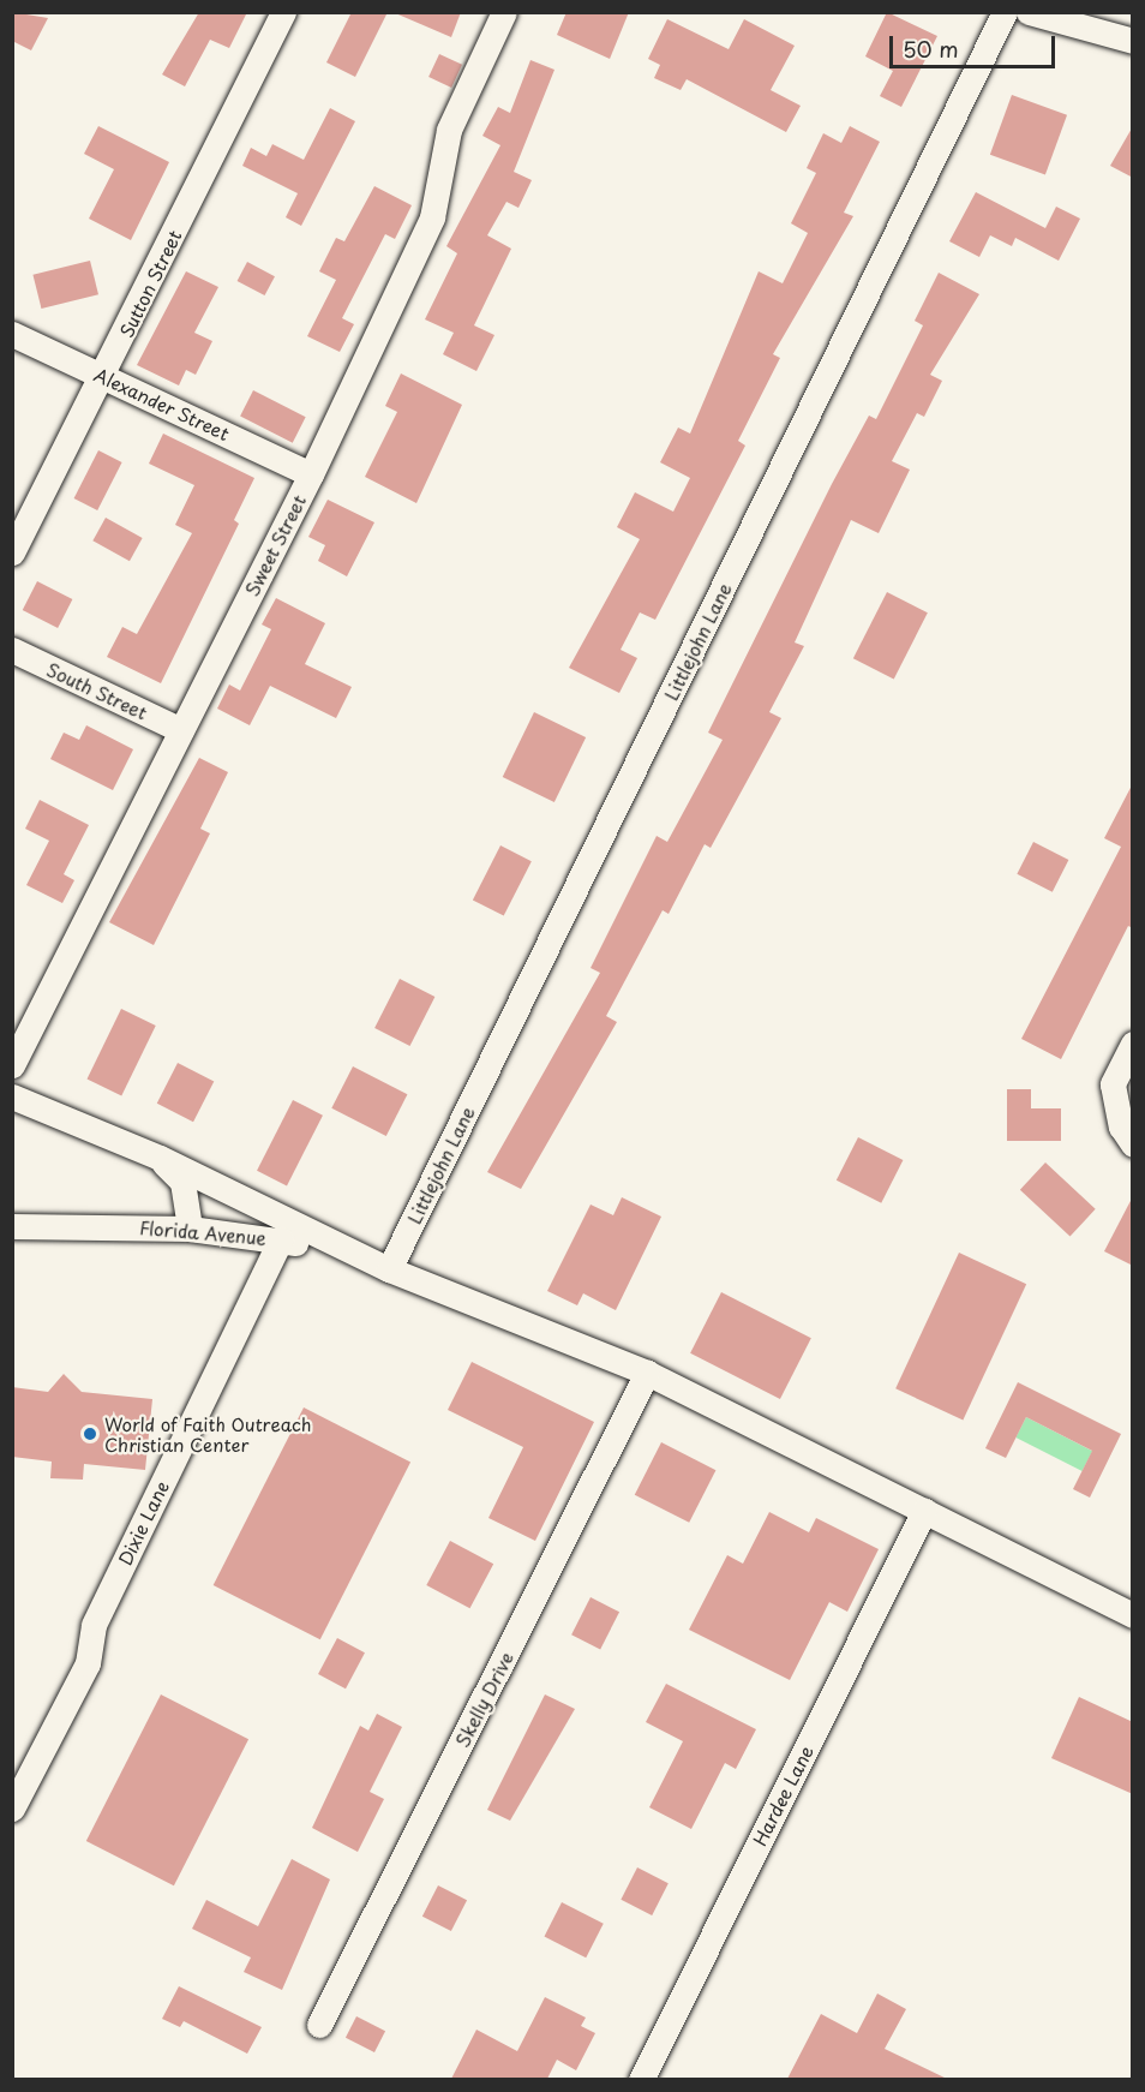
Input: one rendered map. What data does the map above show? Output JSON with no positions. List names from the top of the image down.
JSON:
{
  "streets": {
    "street": [
      "Sutton Street",
      "Alexander Street",
      "Sweet Street",
      "Littlejohn Lane",
      "South Street",
      "Florida Avenue",
      "Dixie Lane",
      "Skelly Drive",
      "Hardee Lane"
    ]
  },
  "crossings": [
    ["Sutton Street", "Alexander Street"],
    ["Alexander Street", "Sweet Street"],
    ["Sweet Street", "South Street"],
    ["Littlejohn Lane", "Florida Avenue"],
    ["Florida Avenue", "Dixie Lane"]
  ],
  "places": ["World of Faith Outreach Christian Center"],
  "scale_bar": "50 m"
}
